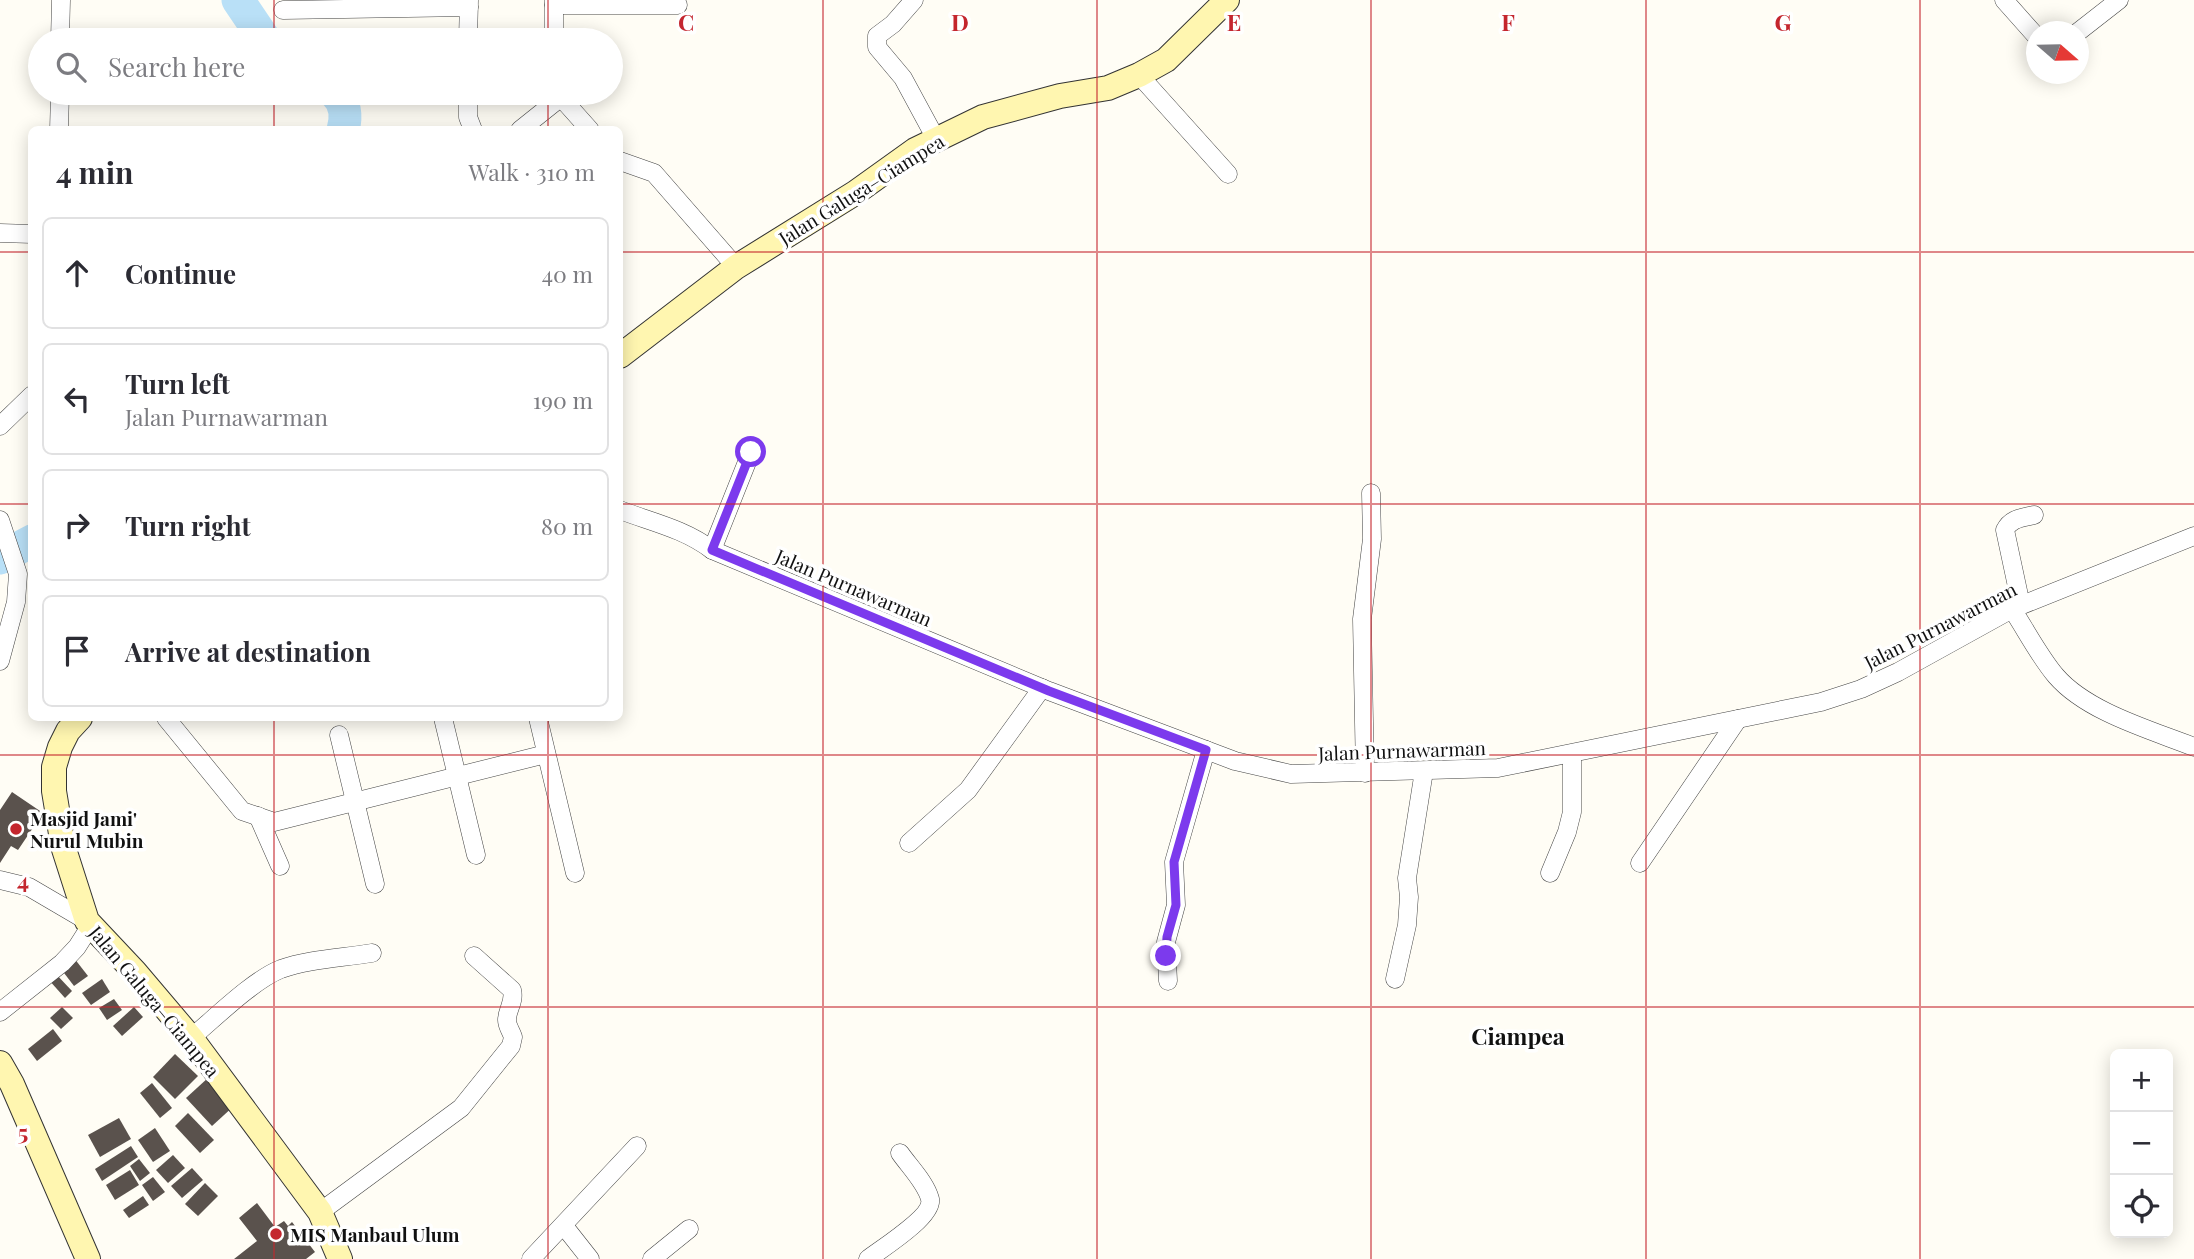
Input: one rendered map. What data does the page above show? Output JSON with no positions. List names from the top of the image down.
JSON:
{
  "streets": {
    "street": ["Jalan Galuga–Ciampea", "Jalan Purnawarman"]
  },
  "districts": ["Ciampea"],
  "places": ["Masjid Jami' Nurul Mubin", "MIS Manbaul Ulum"],
  "north": "right",
  "page": {
    "search": "Search here",
    "heading": ["4 min", "Walk · 310 m"],
    "list": [
      ["Continue", "40 m"],
      ["Turn left", "Jalan Purnawarman", "190 m"],
      ["Turn right", "80 m"],
      "Arrive at destination"
    ],
    "map_buttons": ["+", "−"]
  },
  "grid": {
    "columns": [
      "C",
      "D",
      "E",
      "F",
      "G"
    ],
    "rows": ["4", "5"]
  }
}
